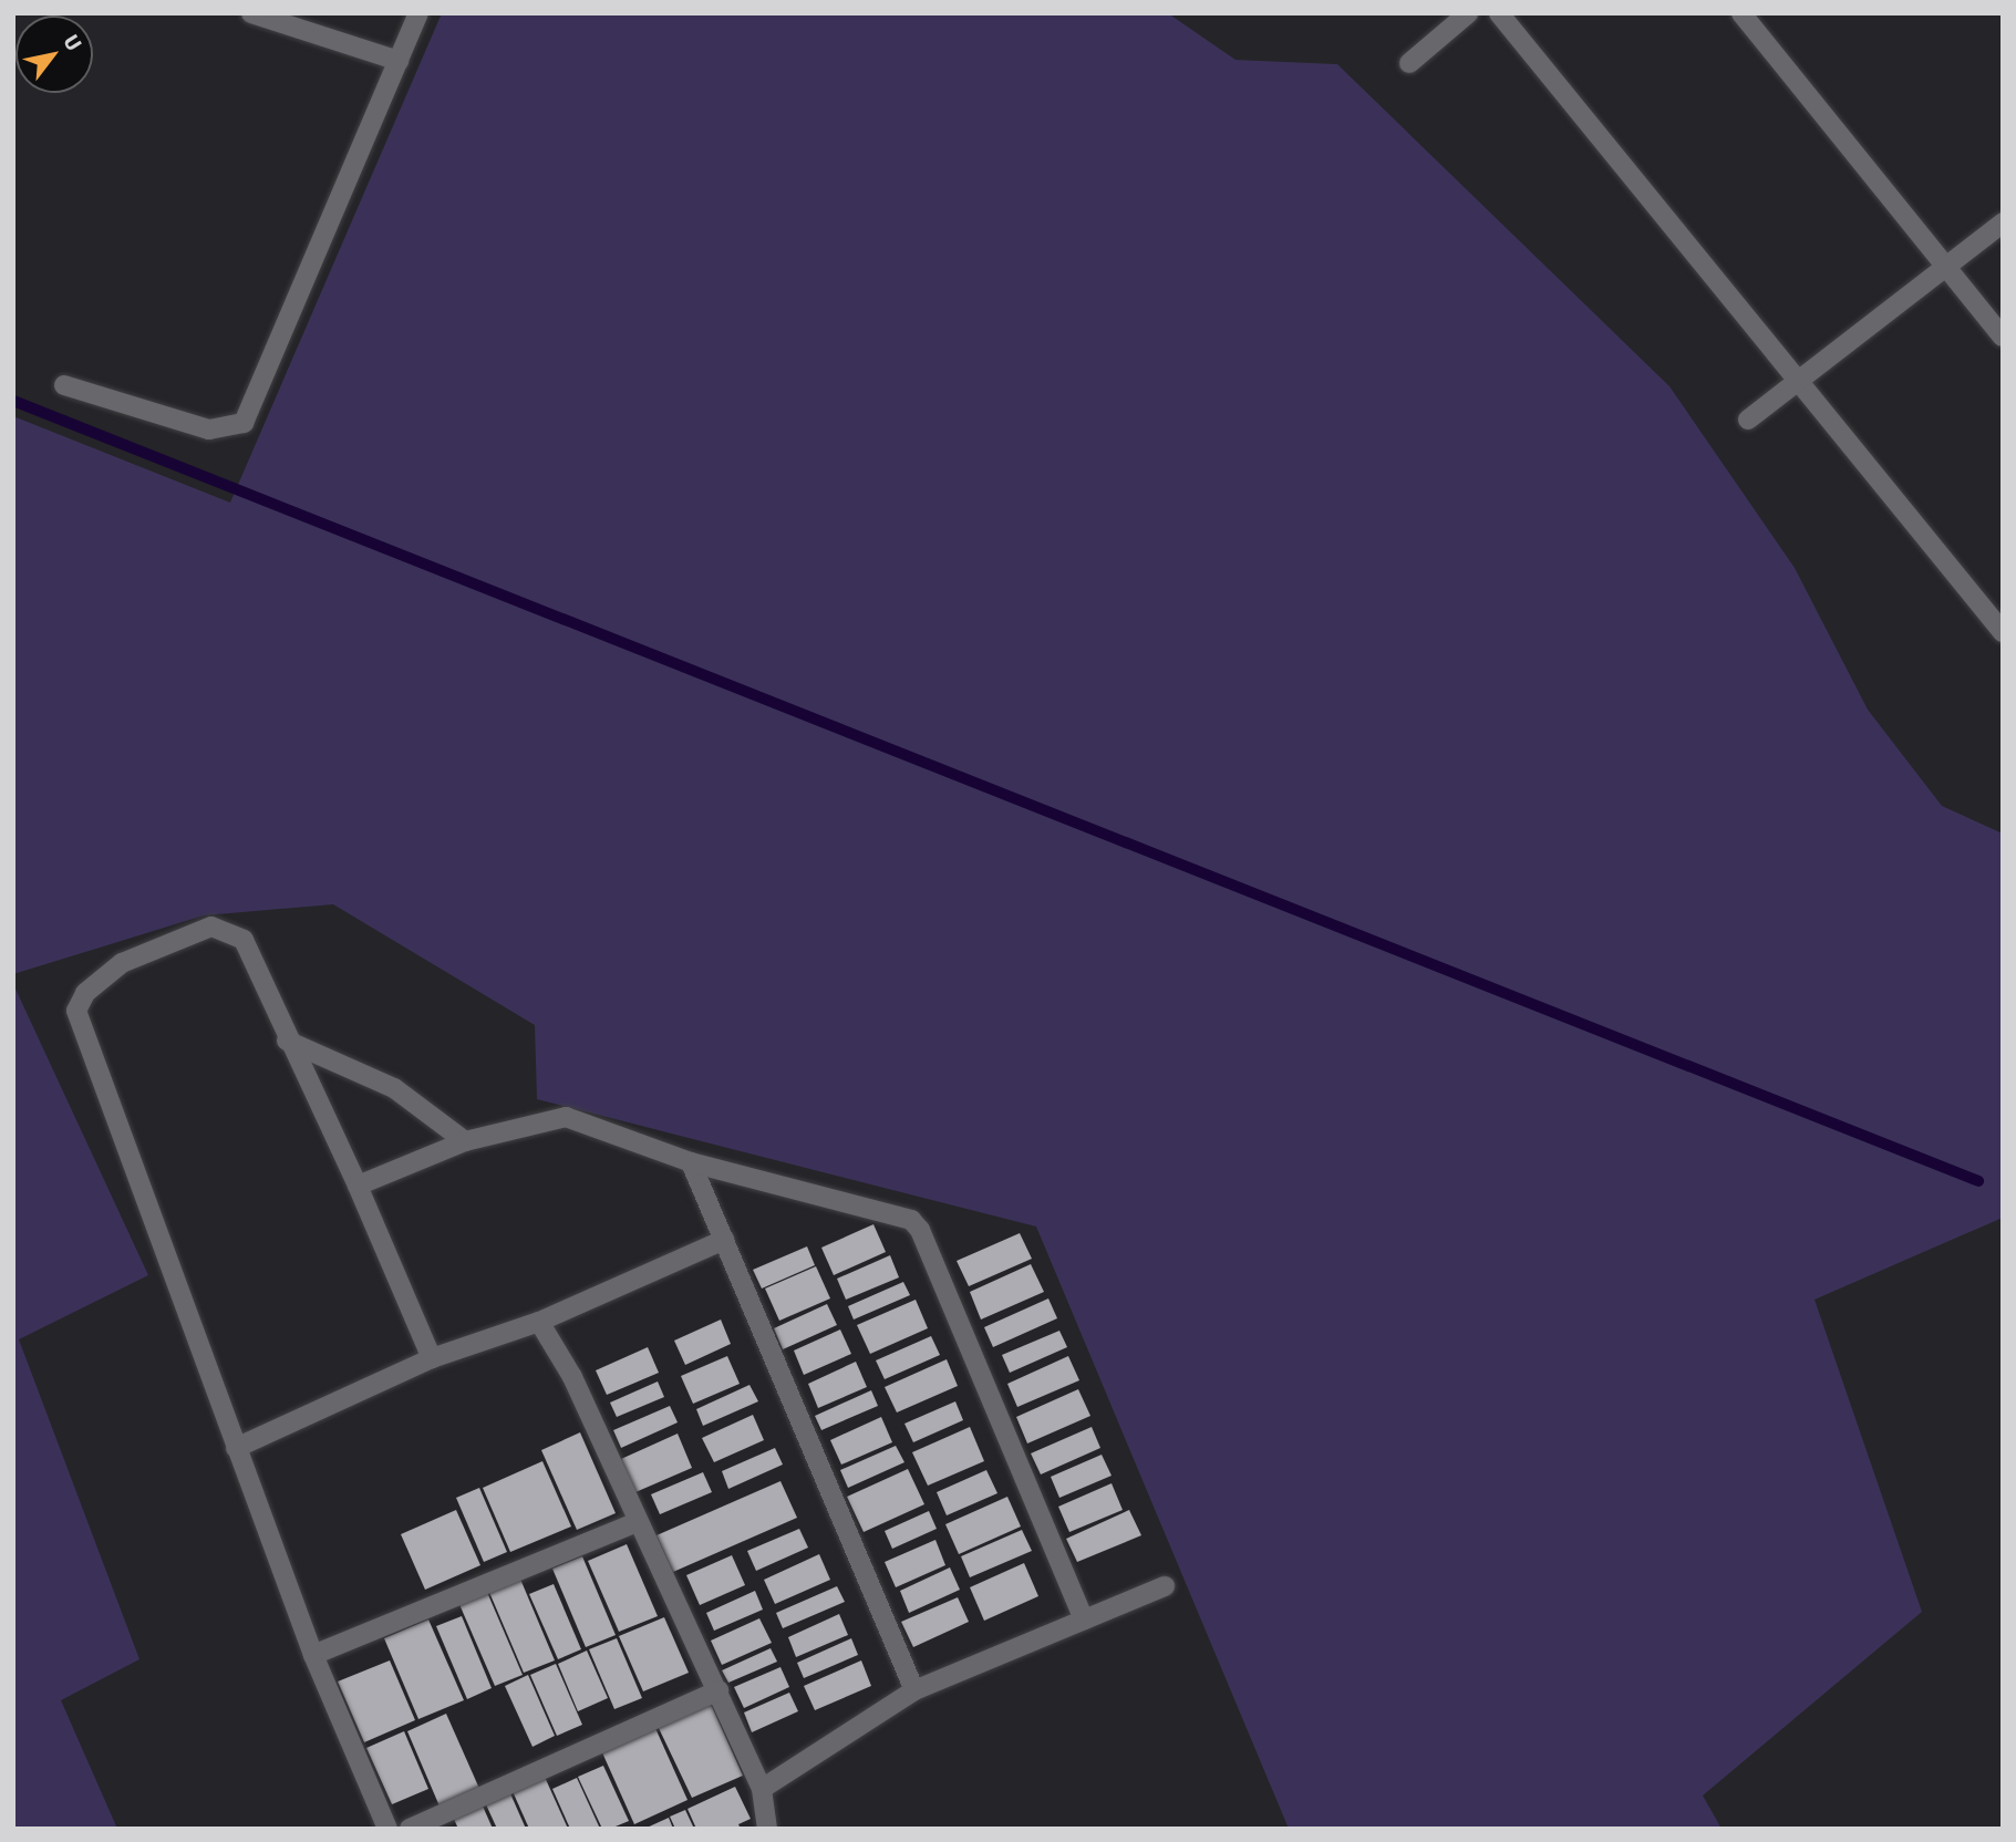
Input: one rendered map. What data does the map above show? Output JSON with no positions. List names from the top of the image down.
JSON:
{
  "north": "top right"
}
